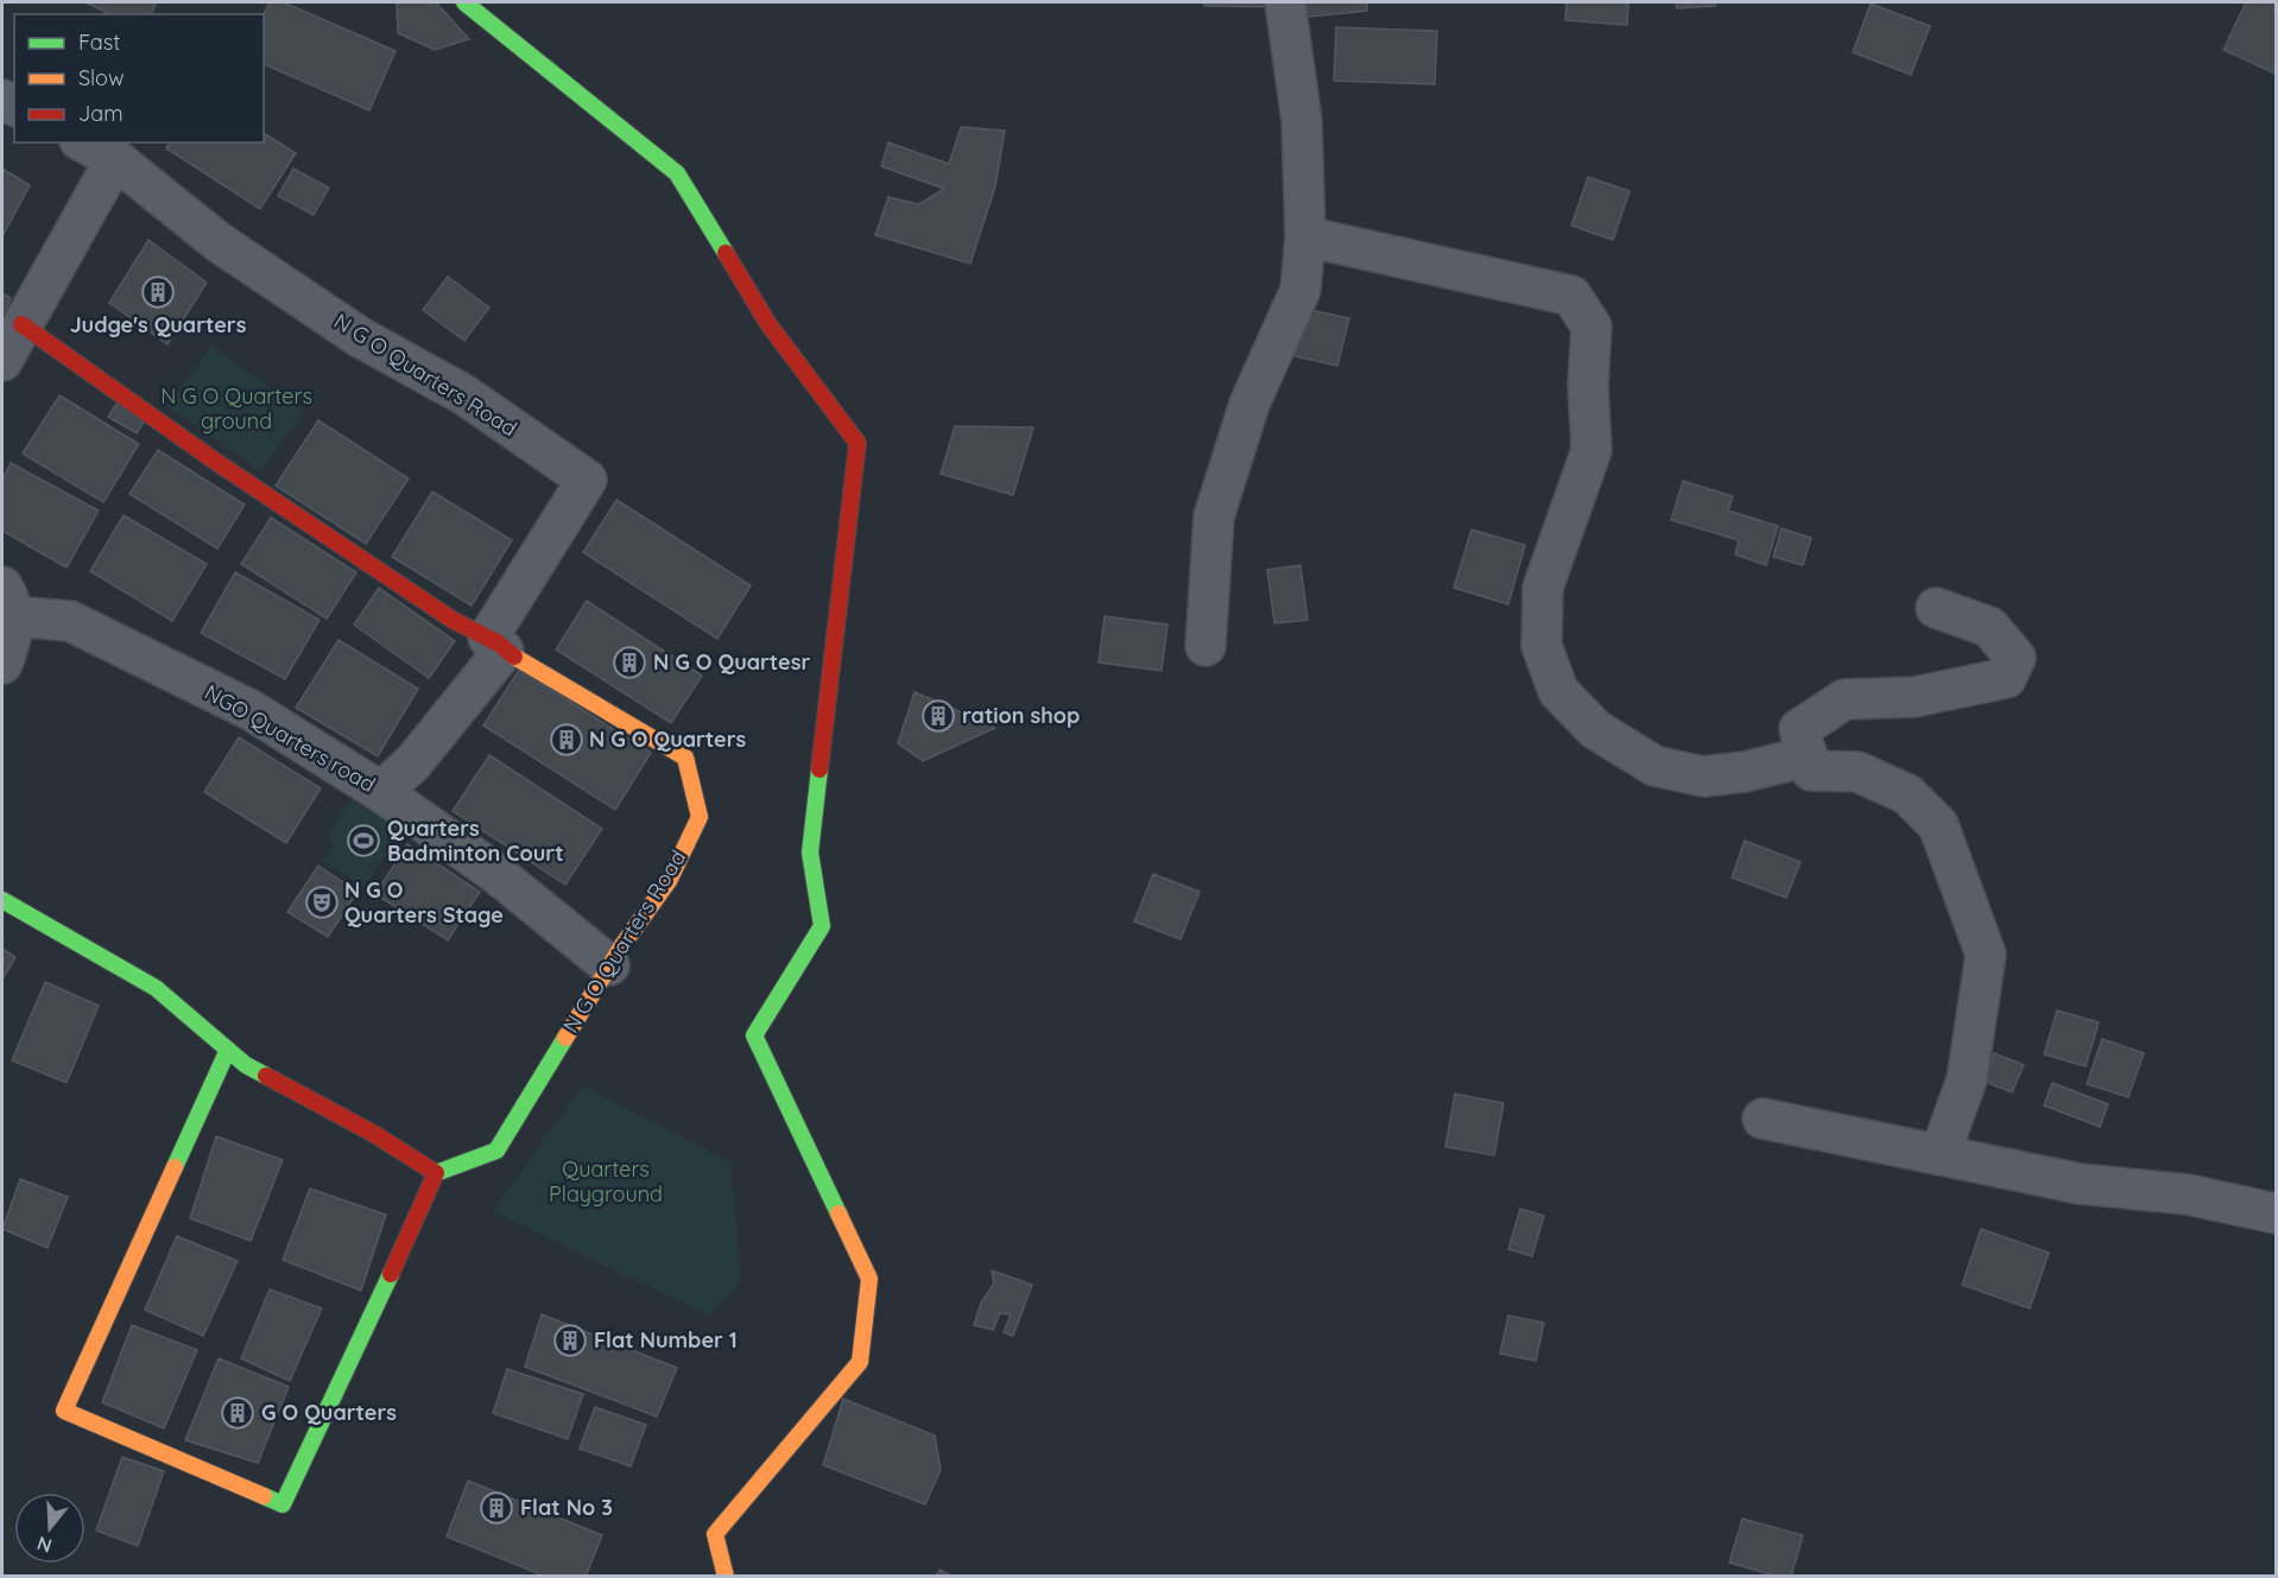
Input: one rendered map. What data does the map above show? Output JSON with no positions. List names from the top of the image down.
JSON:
{
  "streets": {
    "street": ["N G O Quarters Road", "NGO Quarters road"]
  },
  "crossings": [
    ["N G O Quarters Road", "NGO Quarters road"]
  ],
  "parks": ["N G O Quarters ground", "Quarters Playground"],
  "places": {
    "building": [
      "Judge's Quarters",
      "N G O Quartesr",
      "ration shop",
      "N G O Quarters",
      "Flat Number 1",
      "G O Quarters",
      "Flat No 3"
    ],
    "sports": ["Quarters Badminton Court"],
    "theatre": ["N G O Quarters Stage"]
  },
  "legend": ["Fast", "Slow", "Jam"],
  "north": "bottom"
}
